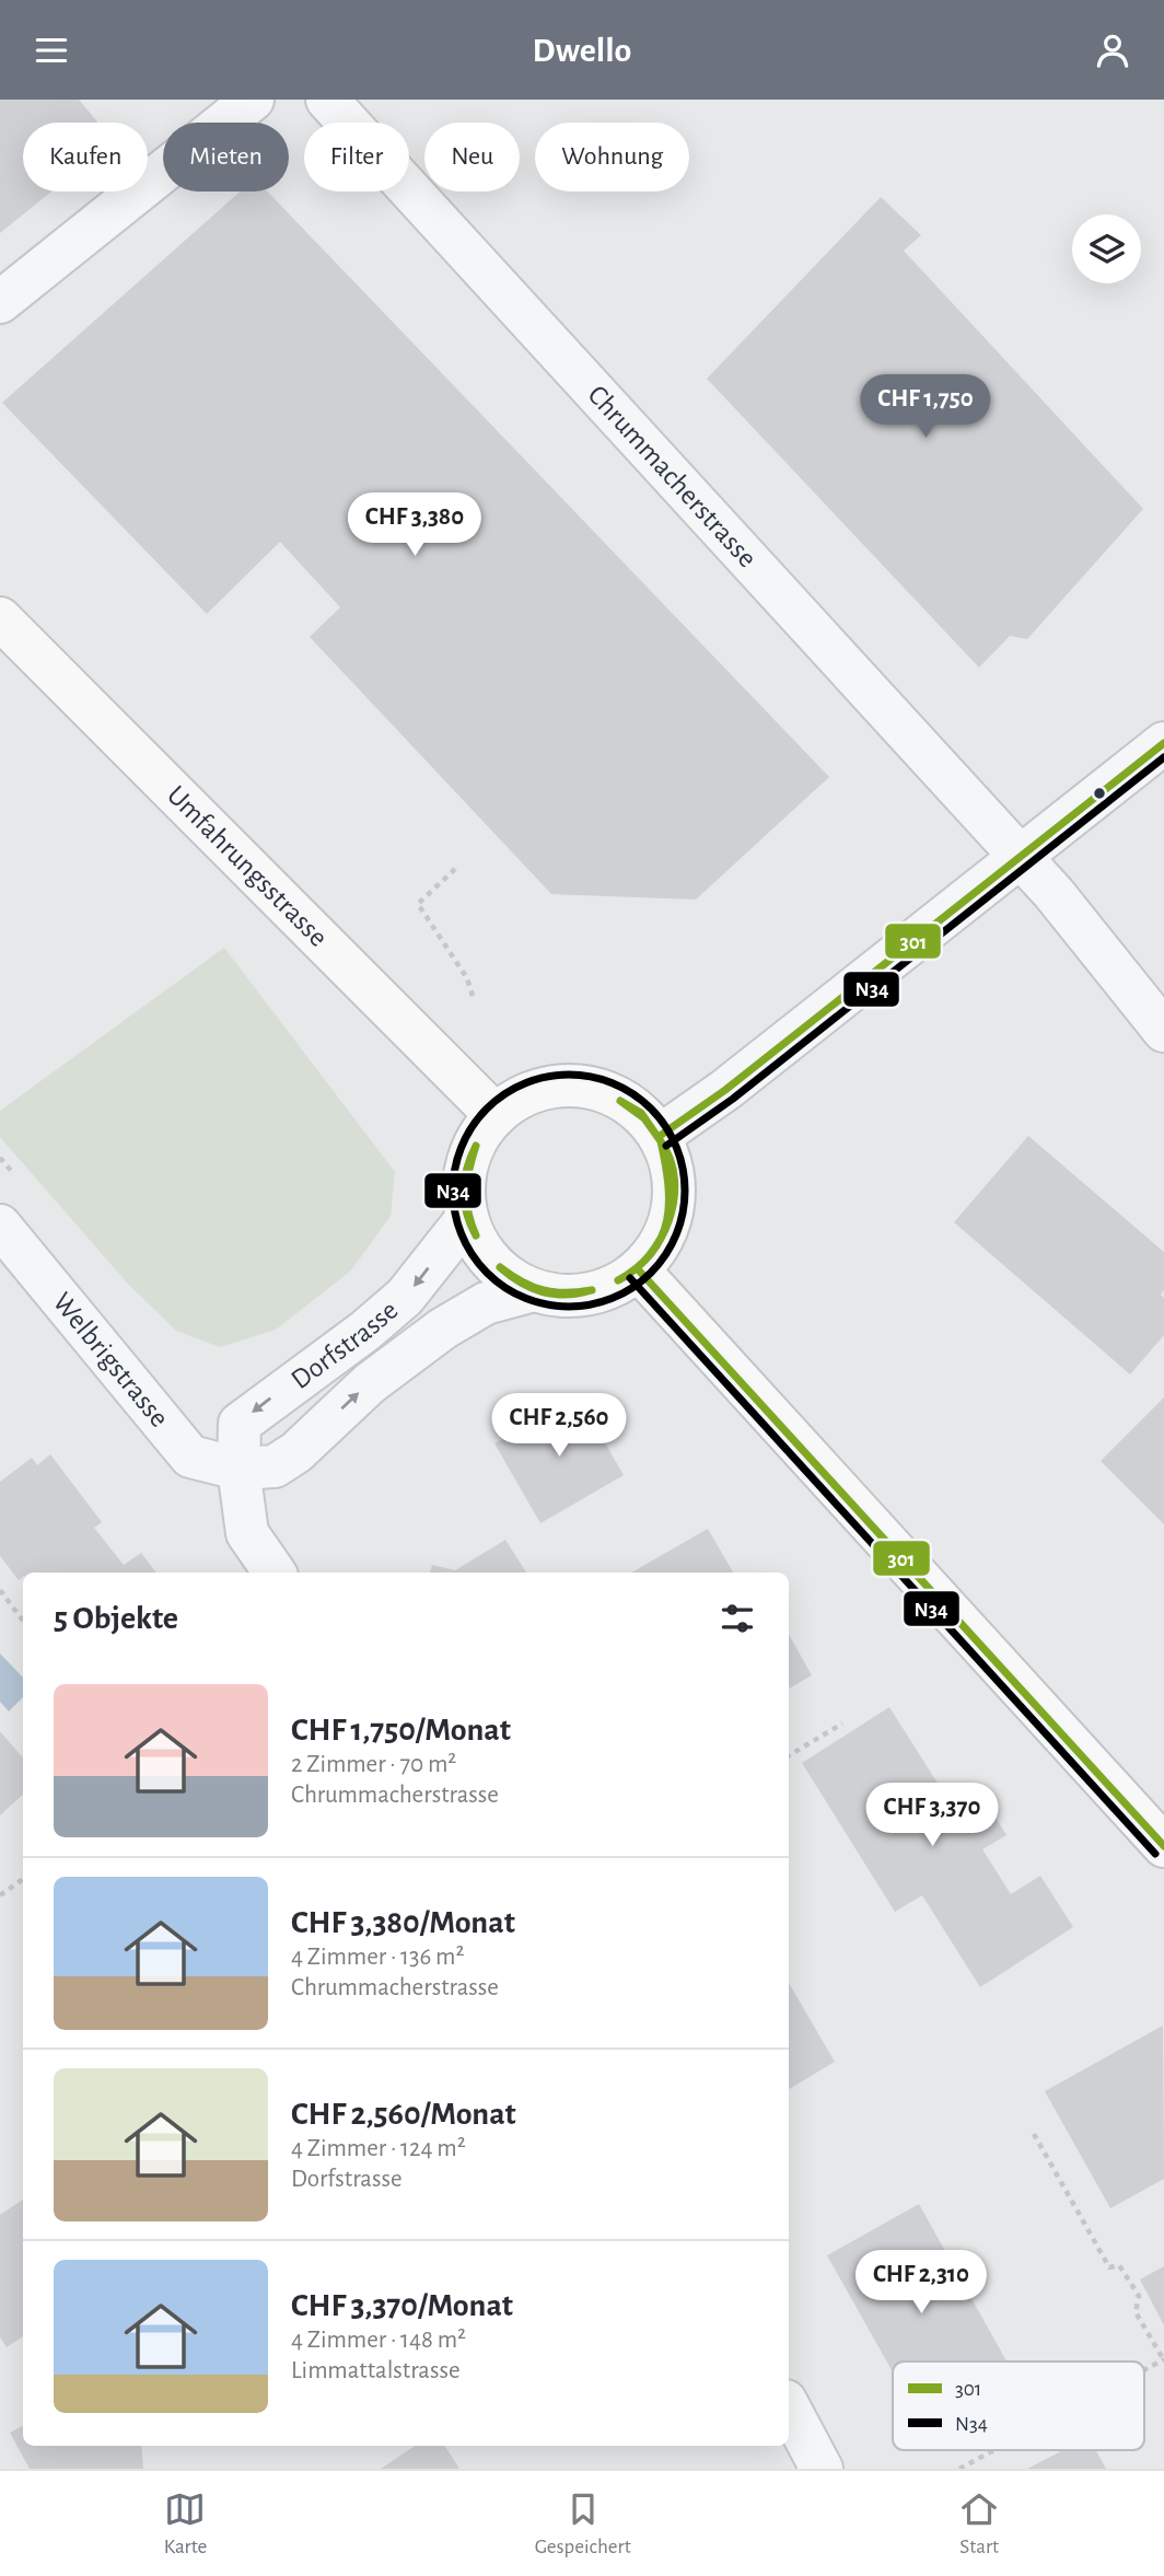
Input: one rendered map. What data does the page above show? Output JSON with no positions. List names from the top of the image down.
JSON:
{
  "streets": {
    "main road": ["Umfahrungsstrasse"],
    "street": ["Chrummacherstrasse", "Dorfstrasse", "Welbrigstrasse"]
  },
  "crossings": [
    ["Umfahrungsstrasse", "Dorfstrasse"],
    ["Dorfstrasse", "Welbrigstrasse"]
  ],
  "lines": ["transit line 301", "transit line N34"],
  "legend": ["301", "N34"],
  "page": {
    "header": "Dwello",
    "chip": [
      "Kaufen",
      "Mieten",
      "Filter",
      "Neu",
      "Wohnung"
    ],
    "price": [
      "CHF 1,750",
      "CHF 3,380",
      "CHF 2,560",
      "CHF 3,370",
      "CHF 2,310"
    ],
    "heading": "5 Objekte",
    "list": [
      {
        "name": "CHF 1,750/Monat",
        "note": "2 Zimmer · 70 m² · Chrummacherstrasse"
      },
      {
        "name": "CHF 3,380/Monat",
        "note": "4 Zimmer · 136 m² · Chrummacherstrasse"
      },
      {
        "name": "CHF 2,560/Monat",
        "note": "4 Zimmer · 124 m² · Dorfstrasse"
      },
      {
        "name": "CHF 3,370/Monat",
        "note": "4 Zimmer · 148 m² · Limmattalstrasse"
      }
    ],
    "tabs": ["Karte", "Gespeichert", "Start"]
  }
}
